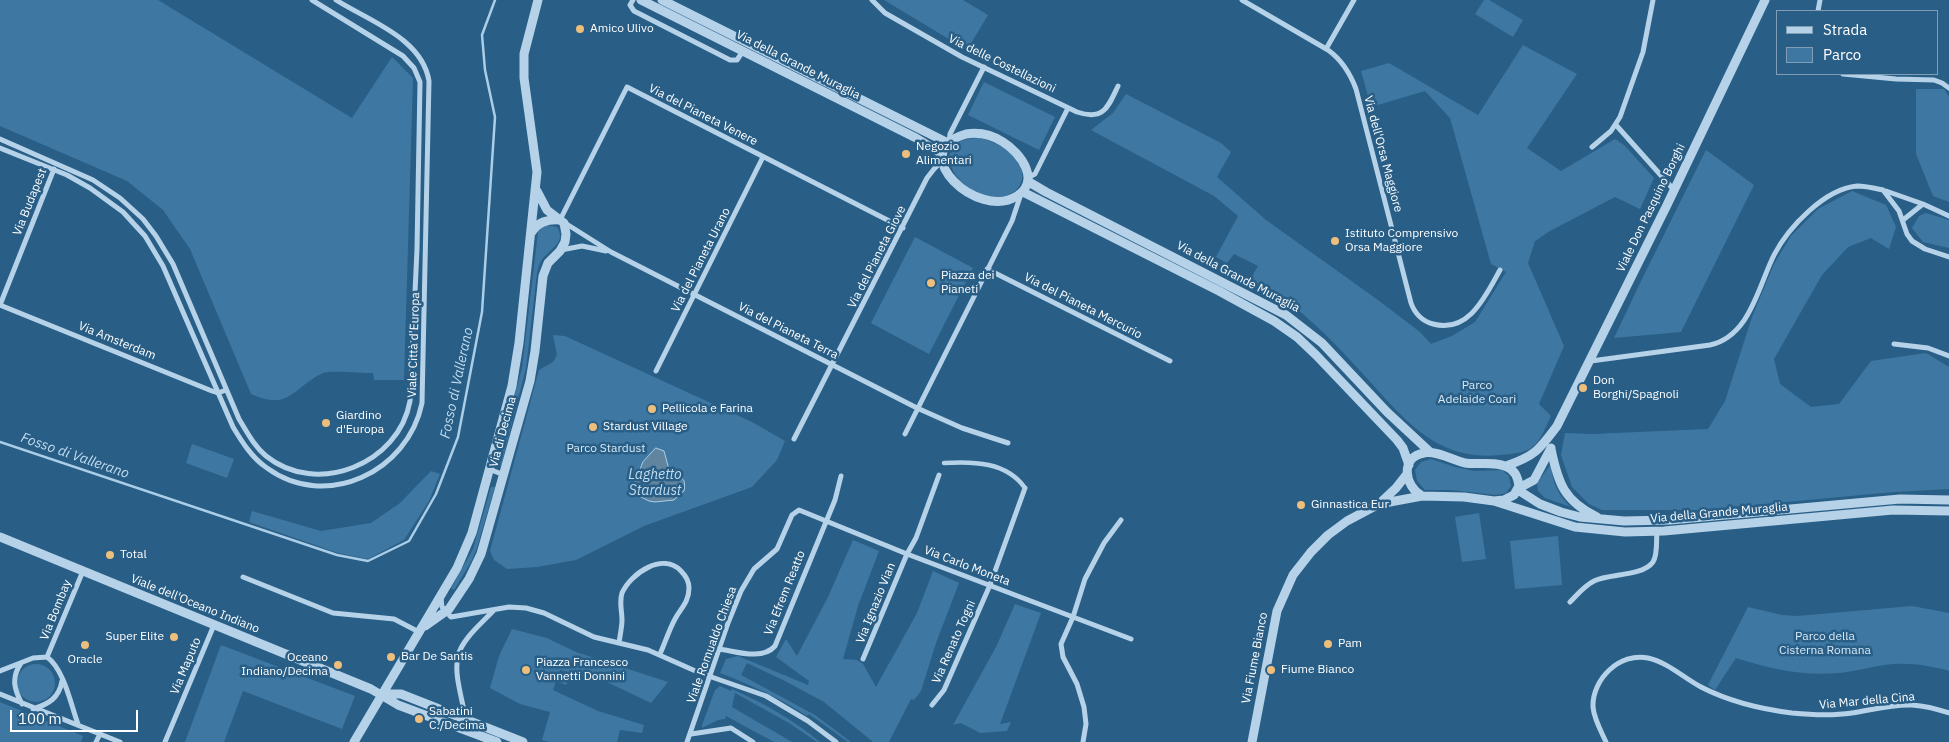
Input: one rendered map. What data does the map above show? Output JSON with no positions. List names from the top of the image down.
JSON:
{
  "streets": {
    "street": [
      "Via delle Costellazioni",
      "Via della Grande Muraglia",
      "Via del Pianeta Venere",
      "Via dell'Orsa Maggiore",
      "Via Budapest",
      "Viale Don Pasquino Borghi",
      "Via del Pianeta Giove",
      "Via del Pianeta Urano",
      "Via del Pianeta Mercurio",
      "Via del Pianeta Terra",
      "Via Amsterdam",
      "Viale Città d'Europa",
      "Via di Decima",
      "Via Carlo Moneta",
      "Via Efrem Reatto",
      "Via Ignazio Vian",
      "Viale dell'Oceano Indiano",
      "Via Bombay",
      "Via Renato Togni",
      "Viale Romualdo Chiesa",
      "Via Fiume Bianco",
      "Via Maputo",
      "Via Mar della Cina"
    ]
  },
  "crossings": [
    ["Via della Grande Muraglia", "Viale Don Pasquino Borghi"],
    ["Via della Grande Muraglia", "Via del Pianeta Giove"],
    ["Via della Grande Muraglia", "Via Fiume Bianco"],
    ["Via del Pianeta Venere", "Via del Pianeta Giove"],
    ["Via del Pianeta Venere", "Via del Pianeta Urano"],
    ["Via del Pianeta Venere", "Via del Pianeta Terra"],
    ["Via del Pianeta Venere", "Via di Decima"],
    ["Via Budapest", "Via Amsterdam"],
    ["Via Budapest", "Viale Città d'Europa"],
    ["Via del Pianeta Giove", "Via del Pianeta Terra"],
    ["Via del Pianeta Urano", "Via del Pianeta Terra"],
    ["Via del Pianeta Terra", "Via di Decima"],
    ["Via Amsterdam", "Viale Città d'Europa"],
    ["Via di Decima", "Viale dell'Oceano Indiano"],
    ["Via Carlo Moneta", "Via Efrem Reatto"],
    ["Via Carlo Moneta", "Via Ignazio Vian"],
    ["Via Carlo Moneta", "Via Renato Togni"],
    ["Via Carlo Moneta", "Viale Romualdo Chiesa"],
    ["Via Efrem Reatto", "Viale Romualdo Chiesa"],
    ["Viale dell'Oceano Indiano", "Via Bombay"],
    ["Viale dell'Oceano Indiano", "Via Maputo"]
  ],
  "water": ["Fosso di Vallerano", "Laghetto Stardust"],
  "parks": ["Parco Adelaide Coari", "Parco Stardust", "Parco della Cisterna Romana"],
  "places": [
    "Amico Ulivo",
    "Negozio Alimentari",
    "Istituto Comprensivo Orsa Maggiore",
    "Piazza dei Pianeti",
    "Don Borghi/Spagnoli",
    "Pellicola e Farina",
    "Giardino d'Europa",
    "Stardust Village",
    "Ginnastica Eur",
    "Total",
    "Super Elite",
    "Pam",
    "Oracle",
    "Bar De Santis",
    "Oceano Indiano/Decima",
    "Piazza Francesco Vannetti Donnini",
    "Fiume Bianco",
    "Sabatini C./Decima"
  ],
  "legend": ["Strada", "Parco"],
  "scale_bar": "100 m"
}
